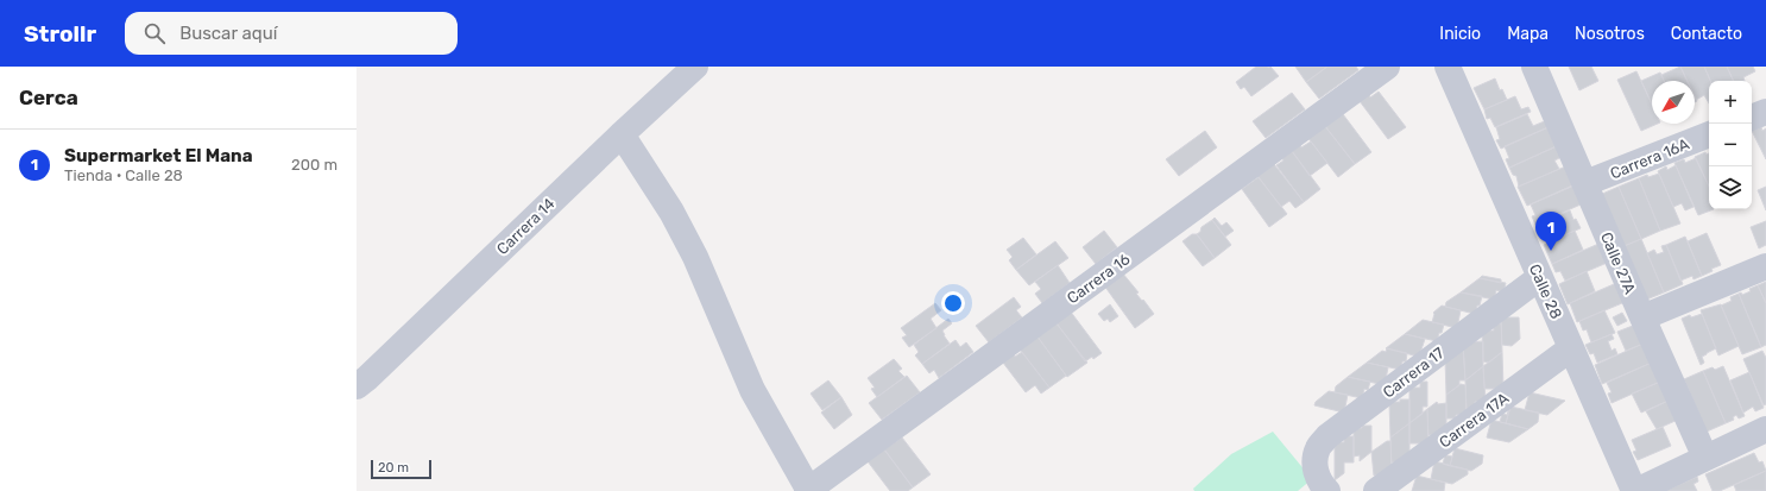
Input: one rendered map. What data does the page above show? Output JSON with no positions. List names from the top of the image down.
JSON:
{
  "streets": {
    "street": [
      "Carrera 16A",
      "Carrera 14",
      "Calle 27A",
      "Carrera 16",
      "Calle 28",
      "Carrera 17",
      "Carrera 17A"
    ]
  },
  "crossings": [
    ["Carrera 16A", "Calle 27A"],
    ["Calle 28", "Carrera 17"],
    ["Calle 28", "Carrera 17A"]
  ],
  "scale_bar": "20 m",
  "north": "bottom left",
  "page": {
    "header": "Strollr",
    "search": "Buscar aquí",
    "nav": [
      "Inicio",
      "Mapa",
      "Nosotros",
      "Contacto"
    ],
    "heading": "Cerca",
    "map_buttons": ["+", "−"],
    "list": [
      {
        "mark": "1",
        "name": "Supermarket El Mana",
        "note": "Tienda · Calle 28",
        "value": "200 m"
      }
    ],
    "pins": "1",
    "scale": "20 m"
  }
}
